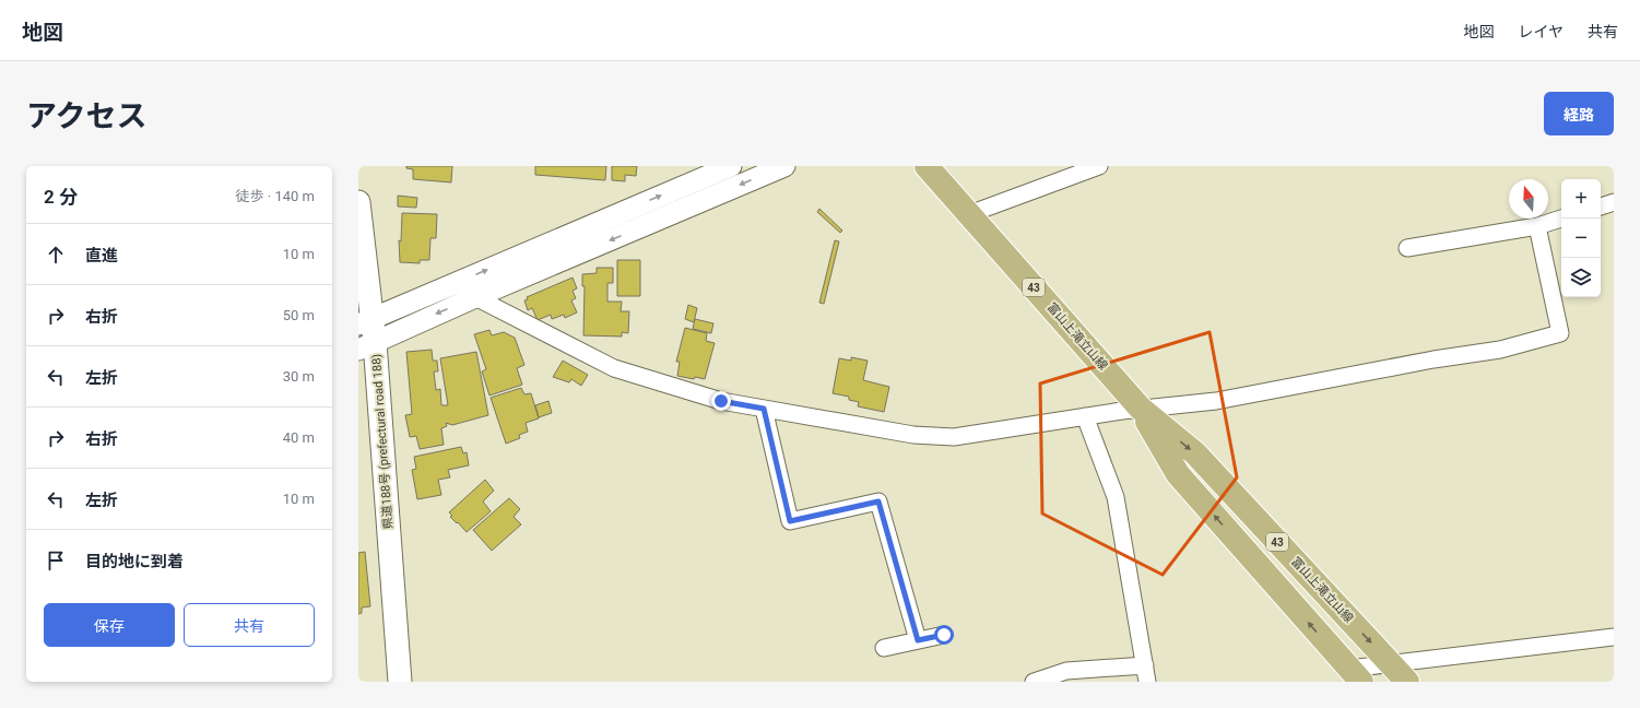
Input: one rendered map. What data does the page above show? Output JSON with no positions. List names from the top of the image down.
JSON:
{
  "streets": {
    "main road": ["43", "富山上滝立山線", "県道188号 (prefectural road 188)"]
  },
  "north": "top",
  "page": {
    "header": "地図",
    "nav": ["地図", "レイヤ", "共有"],
    "title": "アクセス",
    "buttons": [
      "経路",
      ["保存", "共有"]
    ],
    "heading": ["2 分", "徒歩 · 140 m"],
    "map_buttons": ["+", "−"],
    "list": [
      ["直進", "10 m"],
      ["右折", "50 m"],
      ["左折", "30 m"],
      ["右折", "40 m"],
      ["左折", "10 m"],
      "目的地に到着"
    ]
  }
}
